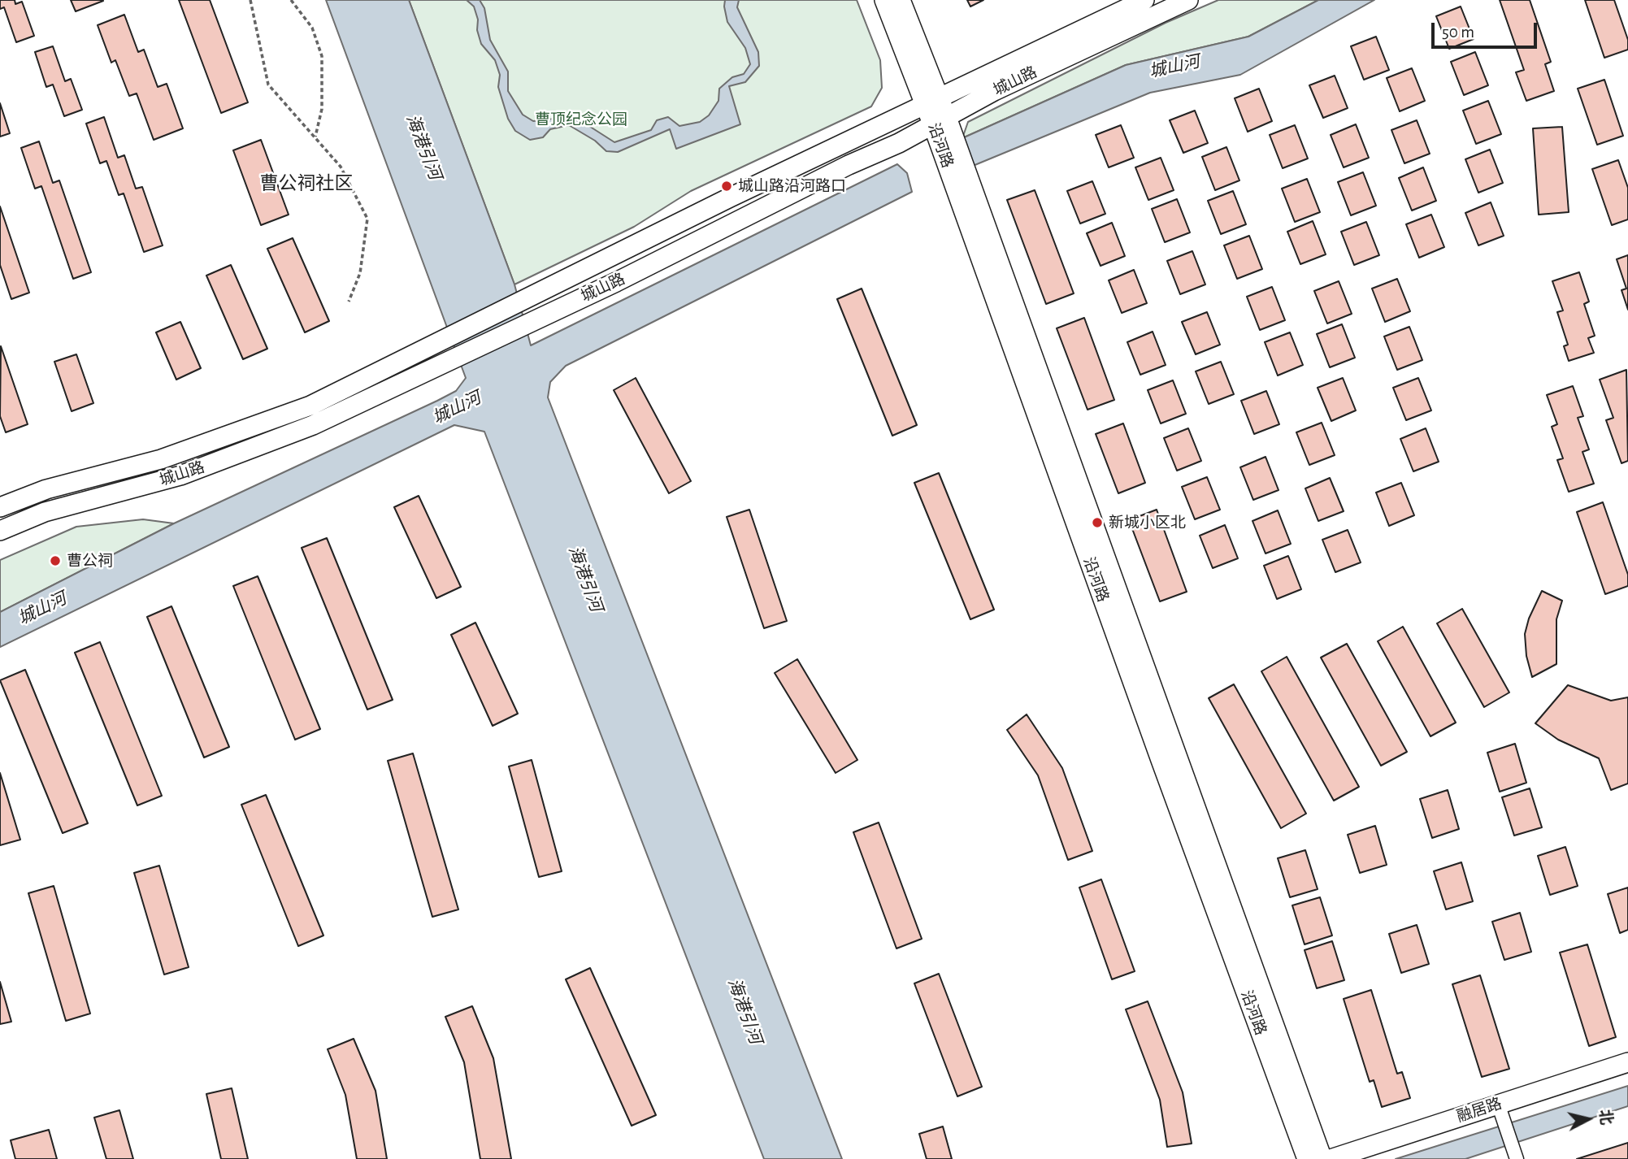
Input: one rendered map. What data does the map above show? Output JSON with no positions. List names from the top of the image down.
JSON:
{
  "streets": {
    "street": ["城山路", "沿河路", "融居路"]
  },
  "crossings": [
    ["城山路", "沿河路"]
  ],
  "districts": ["曹公祠社区"],
  "water": ["城山河", "海港引河"],
  "parks": ["曹顶纪念公园"],
  "places": ["城山路沿河路口", "新城小区北", "曹公祠"],
  "scale_bar": "50 m",
  "north": "right"
}
